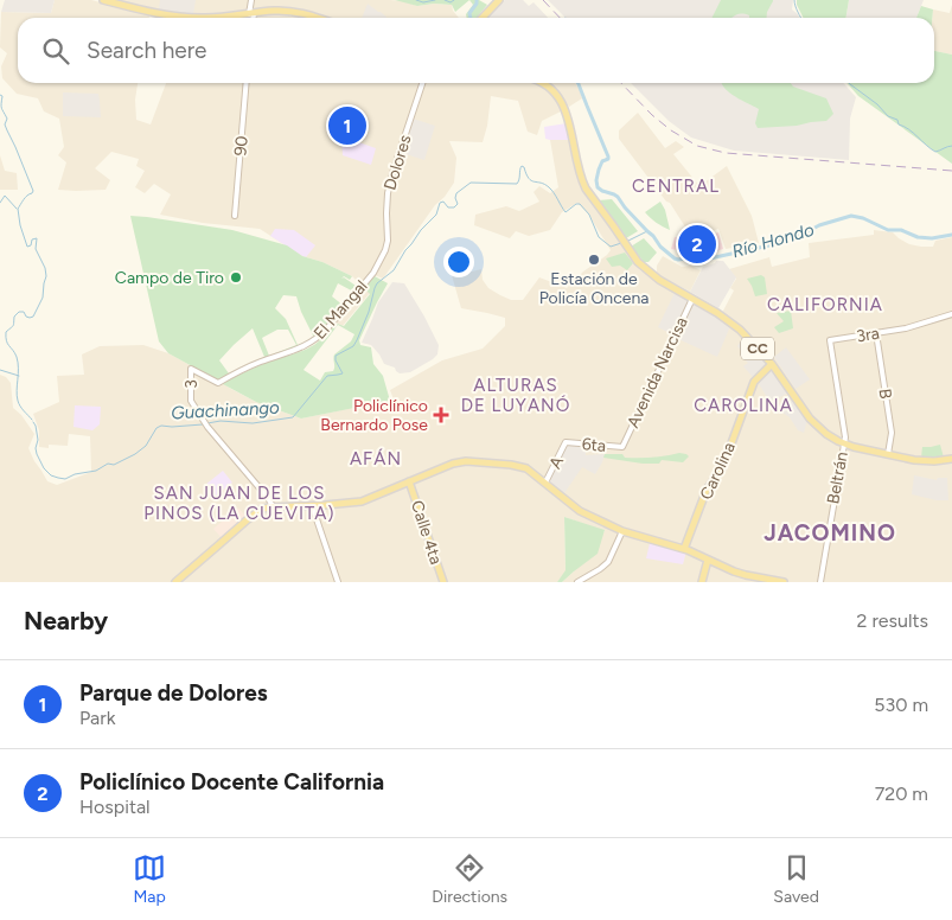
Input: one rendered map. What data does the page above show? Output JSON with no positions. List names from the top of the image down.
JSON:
{
  "streets": {
    "main road": ["CC", "Carolina", "Calle 4ta"],
    "street": [
      "90",
      "Dolores",
      "El Mangal",
      "3ra",
      "Avenida Narcisa",
      "3",
      "B",
      "6ta",
      "A",
      "Beltrán"
    ]
  },
  "crossings": [
    ["Dolores", "El Mangal"],
    ["El Mangal", "3"],
    ["3ra", "B"],
    ["3ra", "Beltrán"],
    ["CC", "Avenida Narcisa"],
    ["CC", "B"],
    ["CC", "Carolina"],
    ["CC", "Beltrán"],
    ["Avenida Narcisa", "6ta"],
    ["6ta", "A"]
  ],
  "districts": [
    "CENTRAL",
    "CALIFORNIA",
    "ALTURAS DE LUYANÓ",
    "CAROLINA",
    "AFÁN",
    "SAN JUAN DE LOS PINOS (LA CUEVITA)",
    "JACOMINO"
  ],
  "water": ["Río Hondo", "Guachinango"],
  "places": {
    "other": ["Estación de Policía Oncena", "Campo de Tiro"],
    "health": ["Policlínico Bernardo Pose"]
  },
  "page": {
    "search": "Search here",
    "pins": ["1", "2"],
    "heading": ["Nearby", "2 results"],
    "list": [
      {
        "mark": "1",
        "name": "Parque de Dolores",
        "note": "Park",
        "value": "530 m"
      },
      {
        "mark": "2",
        "name": "Policlínico Docente California",
        "note": "Hospital",
        "value": "720 m"
      }
    ],
    "nav": ["Map", "Directions", "Saved"]
  }
}
